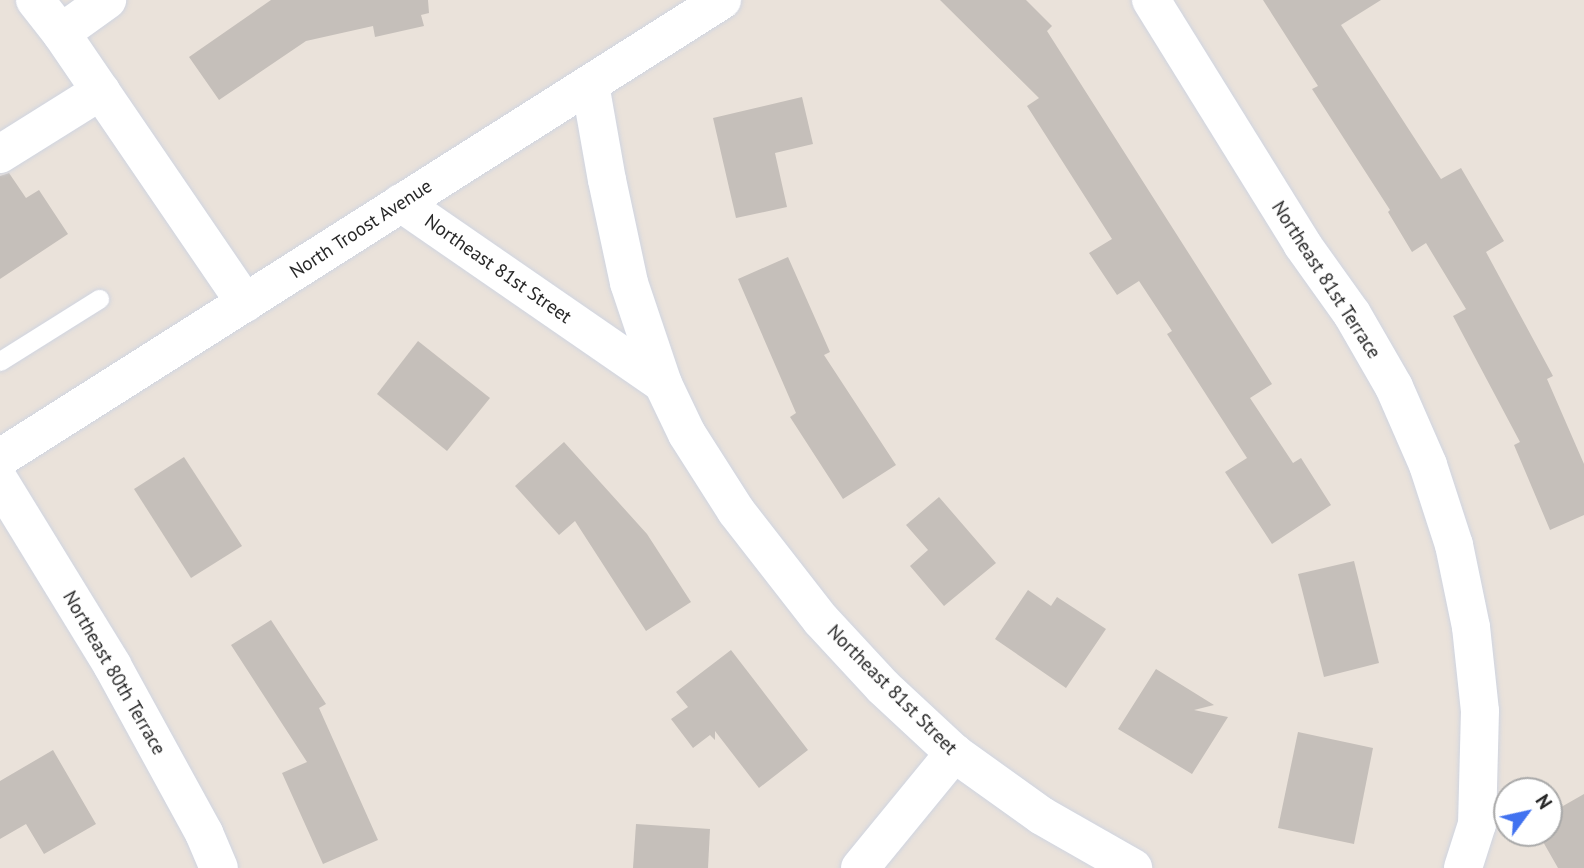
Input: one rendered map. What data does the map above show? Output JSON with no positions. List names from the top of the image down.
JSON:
{
  "streets": {
    "street": [
      "North Troost Avenue",
      "Northeast 81st Street",
      "Northeast 81st Terrace",
      "Northeast 80th Terrace"
    ]
  },
  "crossings": [
    ["North Troost Avenue", "Northeast 81st Street"]
  ],
  "north": "top right"
}
